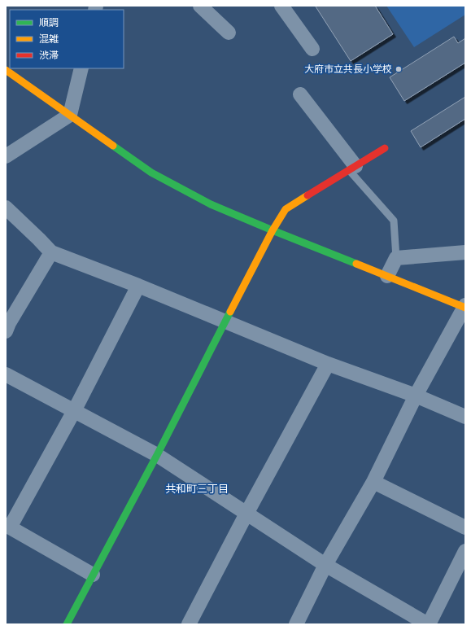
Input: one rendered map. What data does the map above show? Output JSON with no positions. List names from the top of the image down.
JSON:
{
  "districts": ["共和町三丁目"],
  "places": ["大府市立共長小学校"],
  "legend": ["順調", "混雑", "渋滞"]
}
